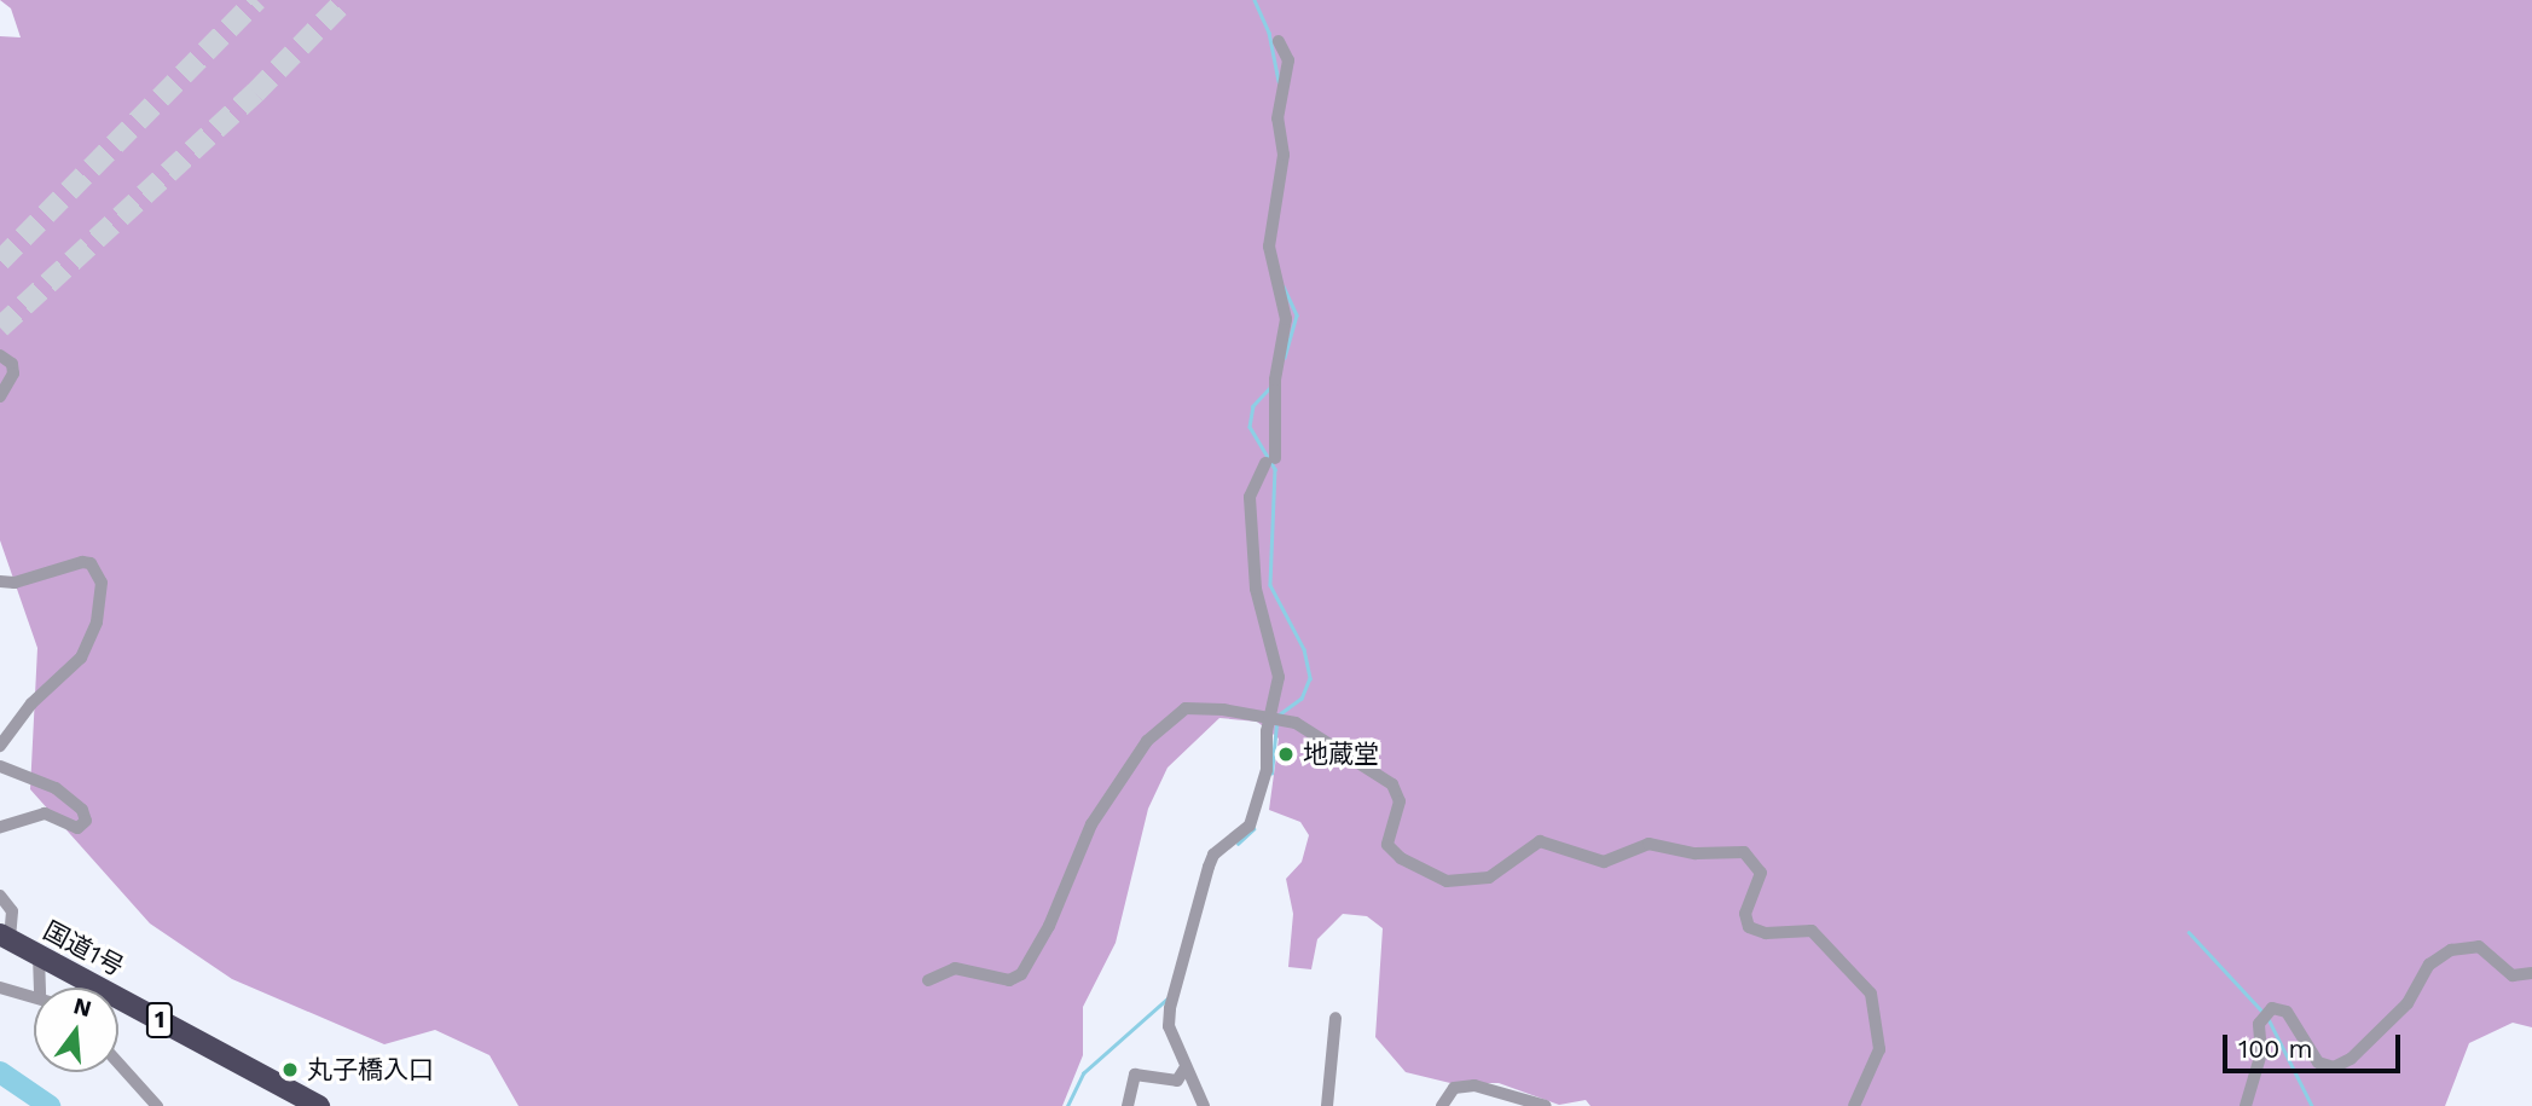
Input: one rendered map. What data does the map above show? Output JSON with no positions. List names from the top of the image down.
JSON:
{
  "streets": {
    "highway": ["国道1号", "1"]
  },
  "places": ["地蔵堂", "丸子橋入口"],
  "scale_bar": "100 m",
  "north": "top"
}
